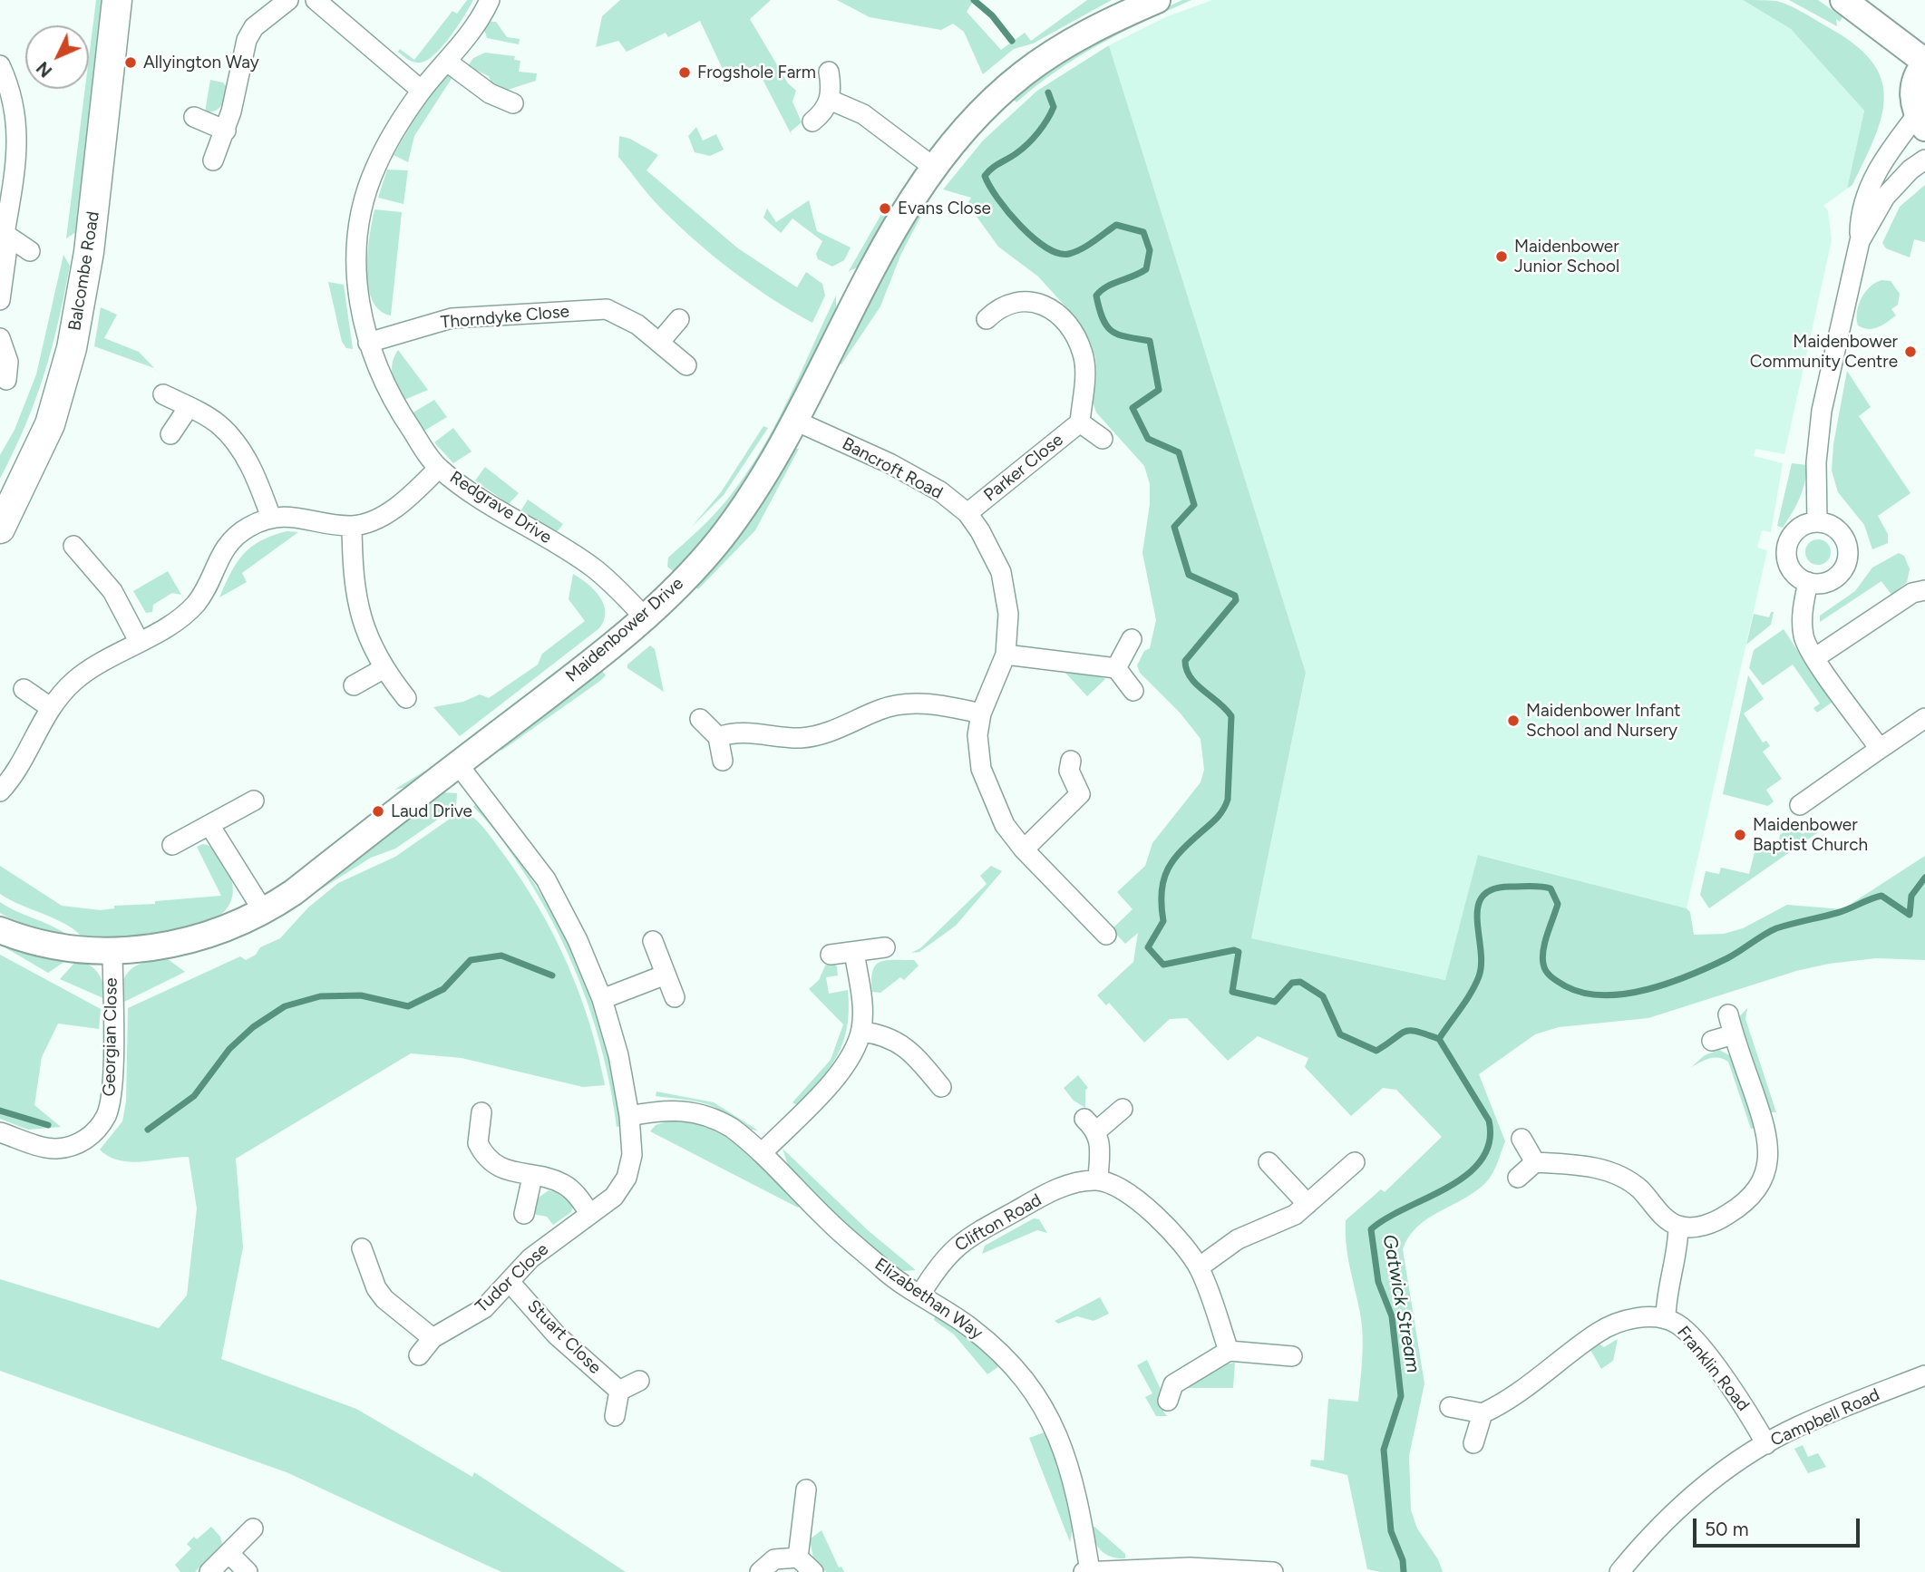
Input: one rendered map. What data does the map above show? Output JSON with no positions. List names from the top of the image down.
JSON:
{
  "streets": {
    "main road": ["Balcombe Road"],
    "street": [
      "Thorndyke Close",
      "Parker Close",
      "Bancroft Road",
      "Redgrave Drive",
      "Maidenbower Drive",
      "Georgian Close",
      "Clifton Road",
      "Tudor Close",
      "Elizabethan Way",
      "Stuart Close",
      "Franklin Road",
      "Campbell Road"
    ]
  },
  "crossings": [
    ["Thorndyke Close", "Redgrave Drive"],
    ["Parker Close", "Bancroft Road"],
    ["Bancroft Road", "Maidenbower Drive"],
    ["Redgrave Drive", "Maidenbower Drive"],
    ["Maidenbower Drive", "Georgian Close"],
    ["Clifton Road", "Elizabethan Way"],
    ["Tudor Close", "Elizabethan Way"],
    ["Tudor Close", "Stuart Close"],
    ["Franklin Road", "Campbell Road"]
  ],
  "water": ["Gatwick Stream"],
  "places": [
    "Allyington Way",
    "Frogshole Farm",
    "Evans Close",
    "Maidenbower Junior School",
    "Maidenbower Community Centre",
    "Maidenbower Infant School and Nursery",
    "Laud Drive",
    "Maidenbower Baptist Church"
  ],
  "scale_bar": "50 m",
  "north": "bottom left"
}
